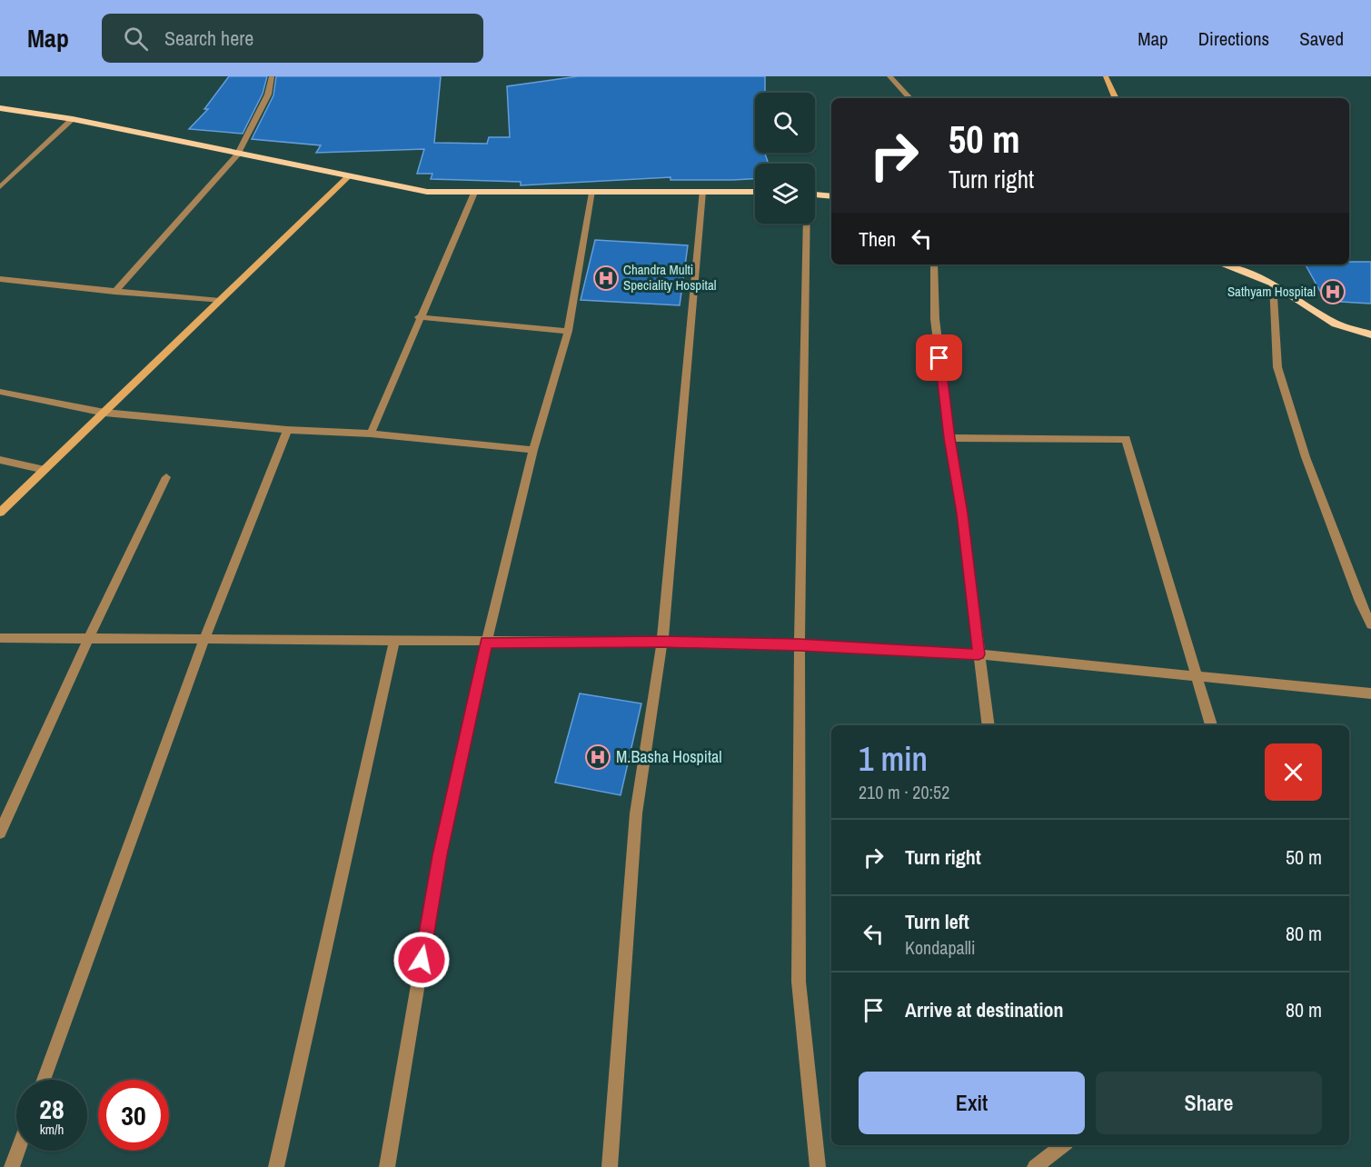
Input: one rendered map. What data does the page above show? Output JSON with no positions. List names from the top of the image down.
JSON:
{
  "places": {
    "hospital": ["Chandra Multi Speciality Hospital", "Sathyam Hospital", "M.Basha Hospital"]
  },
  "page": {
    "header": "Map",
    "search": "Search here",
    "nav": ["Map", "Directions", "Saved"],
    "turn": ["50 m", "Turn right"],
    "then": "Then",
    "heading": ["1 min", "210 m · 20:52"],
    "list": [
      {
        "name": "Turn right",
        "value": "50 m"
      },
      {
        "name": "Turn left",
        "note": "Kondapalli",
        "value": "80 m"
      },
      {
        "name": "Arrive at destination",
        "value": "80 m"
      }
    ],
    "buttons": ["Exit", "Share"],
    "speed": "28 km/h",
    "limit": "30"
  }
}
